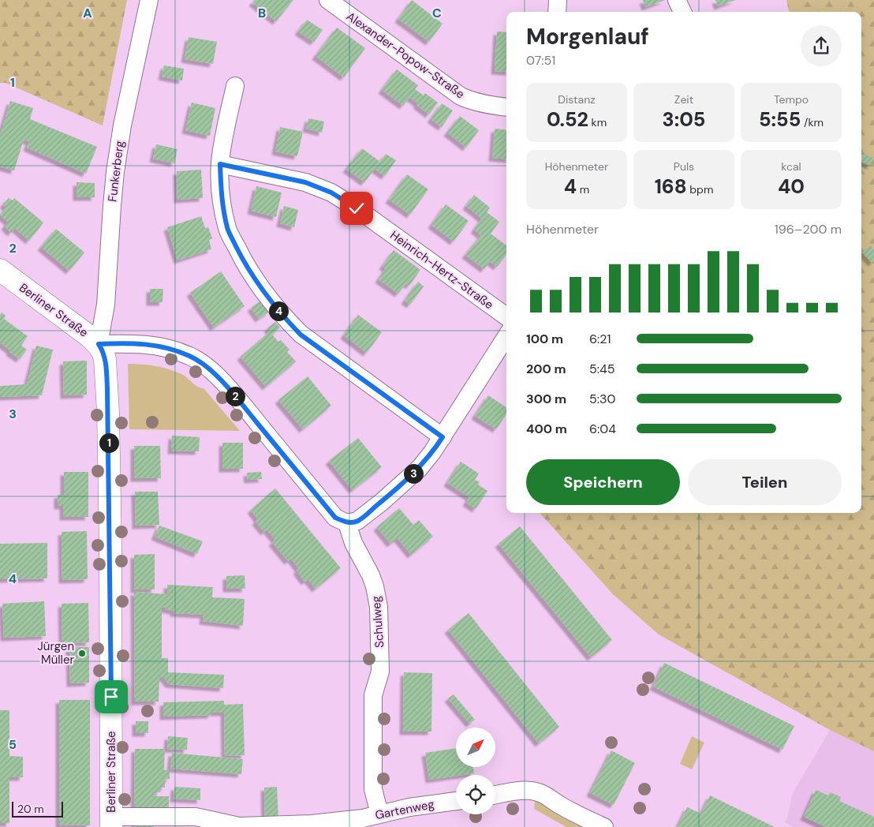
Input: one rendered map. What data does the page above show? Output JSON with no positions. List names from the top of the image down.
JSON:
{
  "streets": {
    "street": [
      "Alexander-Popow-Straße",
      "Funkerberg",
      "Heinrich-Hertz-Straße",
      "Berliner Straße",
      "Schulweg",
      "Gartenweg"
    ]
  },
  "crossings": [
    ["Funkerberg", "Berliner Straße"],
    ["Berliner Straße", "Gartenweg"],
    ["Schulweg", "Gartenweg"]
  ],
  "places": ["Jürgen Müller"],
  "scale_bar": "20 m",
  "north": "top right",
  "page": {
    "heading": ["Morgenlauf", "07:51"],
    "stats": [
      ["Distanz", "0.52 km"],
      ["Zeit", "3:05"],
      ["Tempo", "5:55 /km"],
      ["Höhenmeter", "4 m"],
      ["Puls", "168 bpm"],
      ["kcal", "40"]
    ],
    "chart": ["Höhenmeter", "196–200 m"],
    "pins": [
      "4",
      "2",
      "1",
      "3"
    ],
    "list": [
      {
        "name": "100 m",
        "note": "6:21"
      },
      {
        "name": "200 m",
        "note": "5:45"
      },
      {
        "name": "300 m",
        "note": "5:30"
      },
      {
        "name": "400 m",
        "note": "6:04"
      }
    ],
    "buttons": ["Speichern", "Teilen"],
    "scale": "20 m"
  },
  "grid": {
    "columns": ["A", "B", "C"],
    "rows": [
      "1",
      "2",
      "3",
      "4",
      "5"
    ]
  }
}
